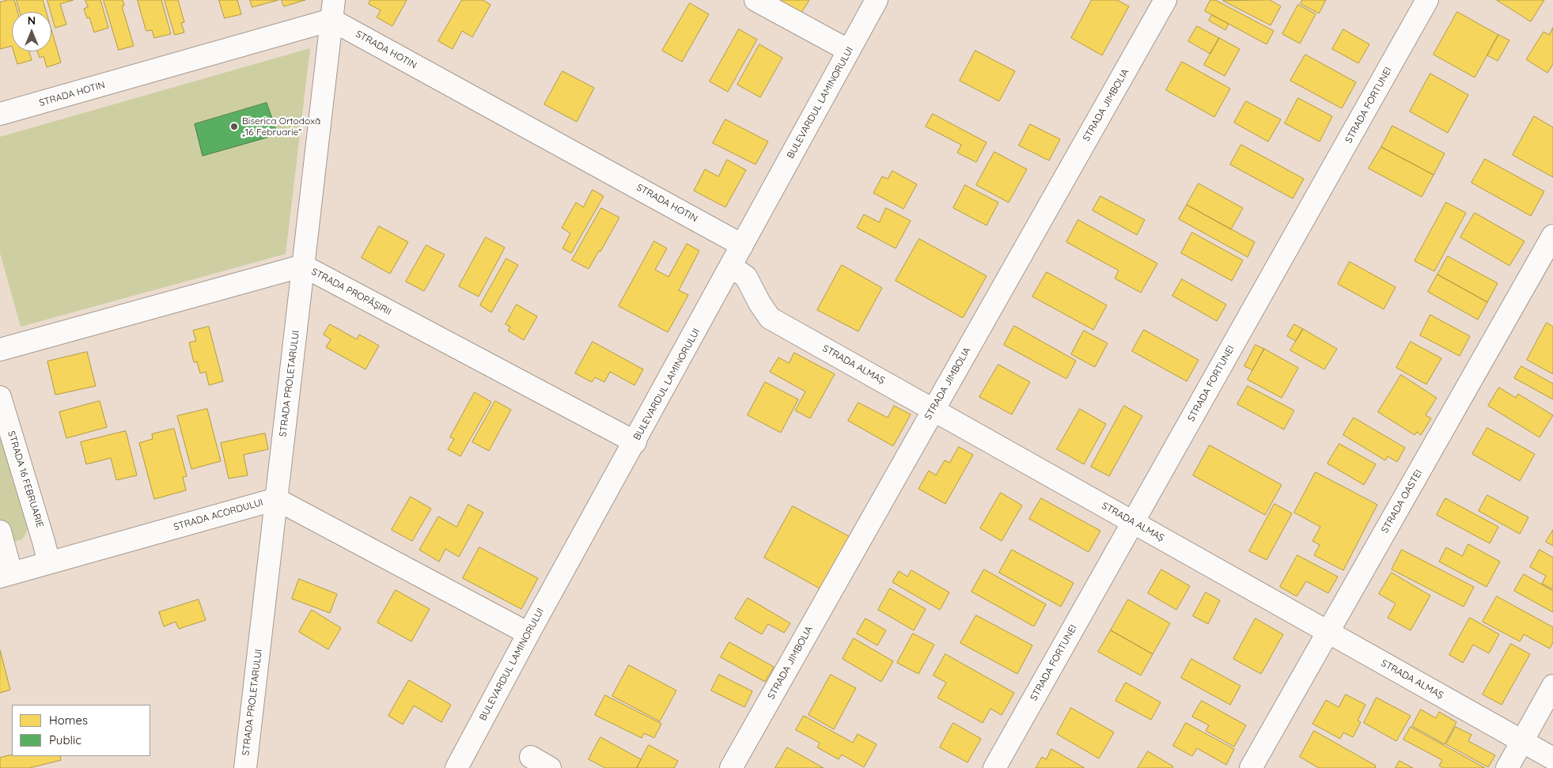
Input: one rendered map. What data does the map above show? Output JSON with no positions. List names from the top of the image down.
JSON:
{
  "streets": {
    "street": [
      "STRADA HOTIN",
      "BULEVARDUL LAMINORULUI",
      "STRADA JIMBOLIA",
      "STRADA FORTUNEI",
      "STRADA PROPĂȘIRII",
      "STRADA ALMAȘ",
      "STRADA PROLETARULUI",
      "STRADA 16 FEBRUARIE",
      "STRADA OASTEI",
      "STRADA ACORDULUI"
    ]
  },
  "crossings": [
    ["STRADA HOTIN", "BULEVARDUL LAMINORULUI"],
    ["STRADA HOTIN", "STRADA PROLETARULUI"],
    ["BULEVARDUL LAMINORULUI", "STRADA PROPĂȘIRII"],
    ["BULEVARDUL LAMINORULUI", "STRADA ALMAȘ"],
    ["BULEVARDUL LAMINORULUI", "STRADA ACORDULUI"],
    ["STRADA JIMBOLIA", "STRADA ALMAȘ"],
    ["STRADA FORTUNEI", "STRADA ALMAȘ"],
    ["STRADA PROPĂȘIRII", "STRADA PROLETARULUI"],
    ["STRADA ALMAȘ", "STRADA OASTEI"],
    ["STRADA PROLETARULUI", "STRADA ACORDULUI"],
    ["STRADA 16 FEBRUARIE", "STRADA ACORDULUI"]
  ],
  "places": ["Biserica Ortodoxă „16 Februarie”"],
  "legend": ["Homes", "Public"],
  "north": "top"
}
